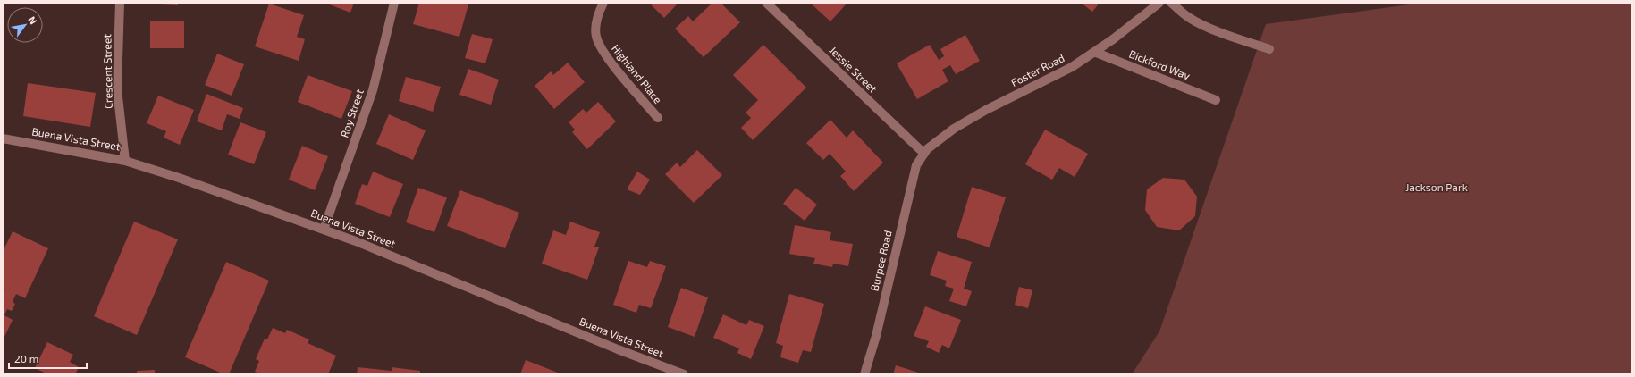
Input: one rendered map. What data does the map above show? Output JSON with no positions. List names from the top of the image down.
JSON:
{
  "streets": {
    "street": [
      "Bickford Way",
      "Jessie Street",
      "Foster Road",
      "Crescent Street",
      "Highland Place",
      "Roy Street",
      "Buena Vista Street",
      "Burpee Road"
    ]
  },
  "crossings": [
    ["Bickford Way", "Foster Road"],
    ["Jessie Street", "Foster Road"],
    ["Jessie Street", "Burpee Road"],
    ["Foster Road", "Burpee Road"],
    ["Crescent Street", "Buena Vista Street"],
    ["Roy Street", "Buena Vista Street"]
  ],
  "parks": ["Jackson Park"],
  "scale_bar": "20 m",
  "north": "top right"
}
